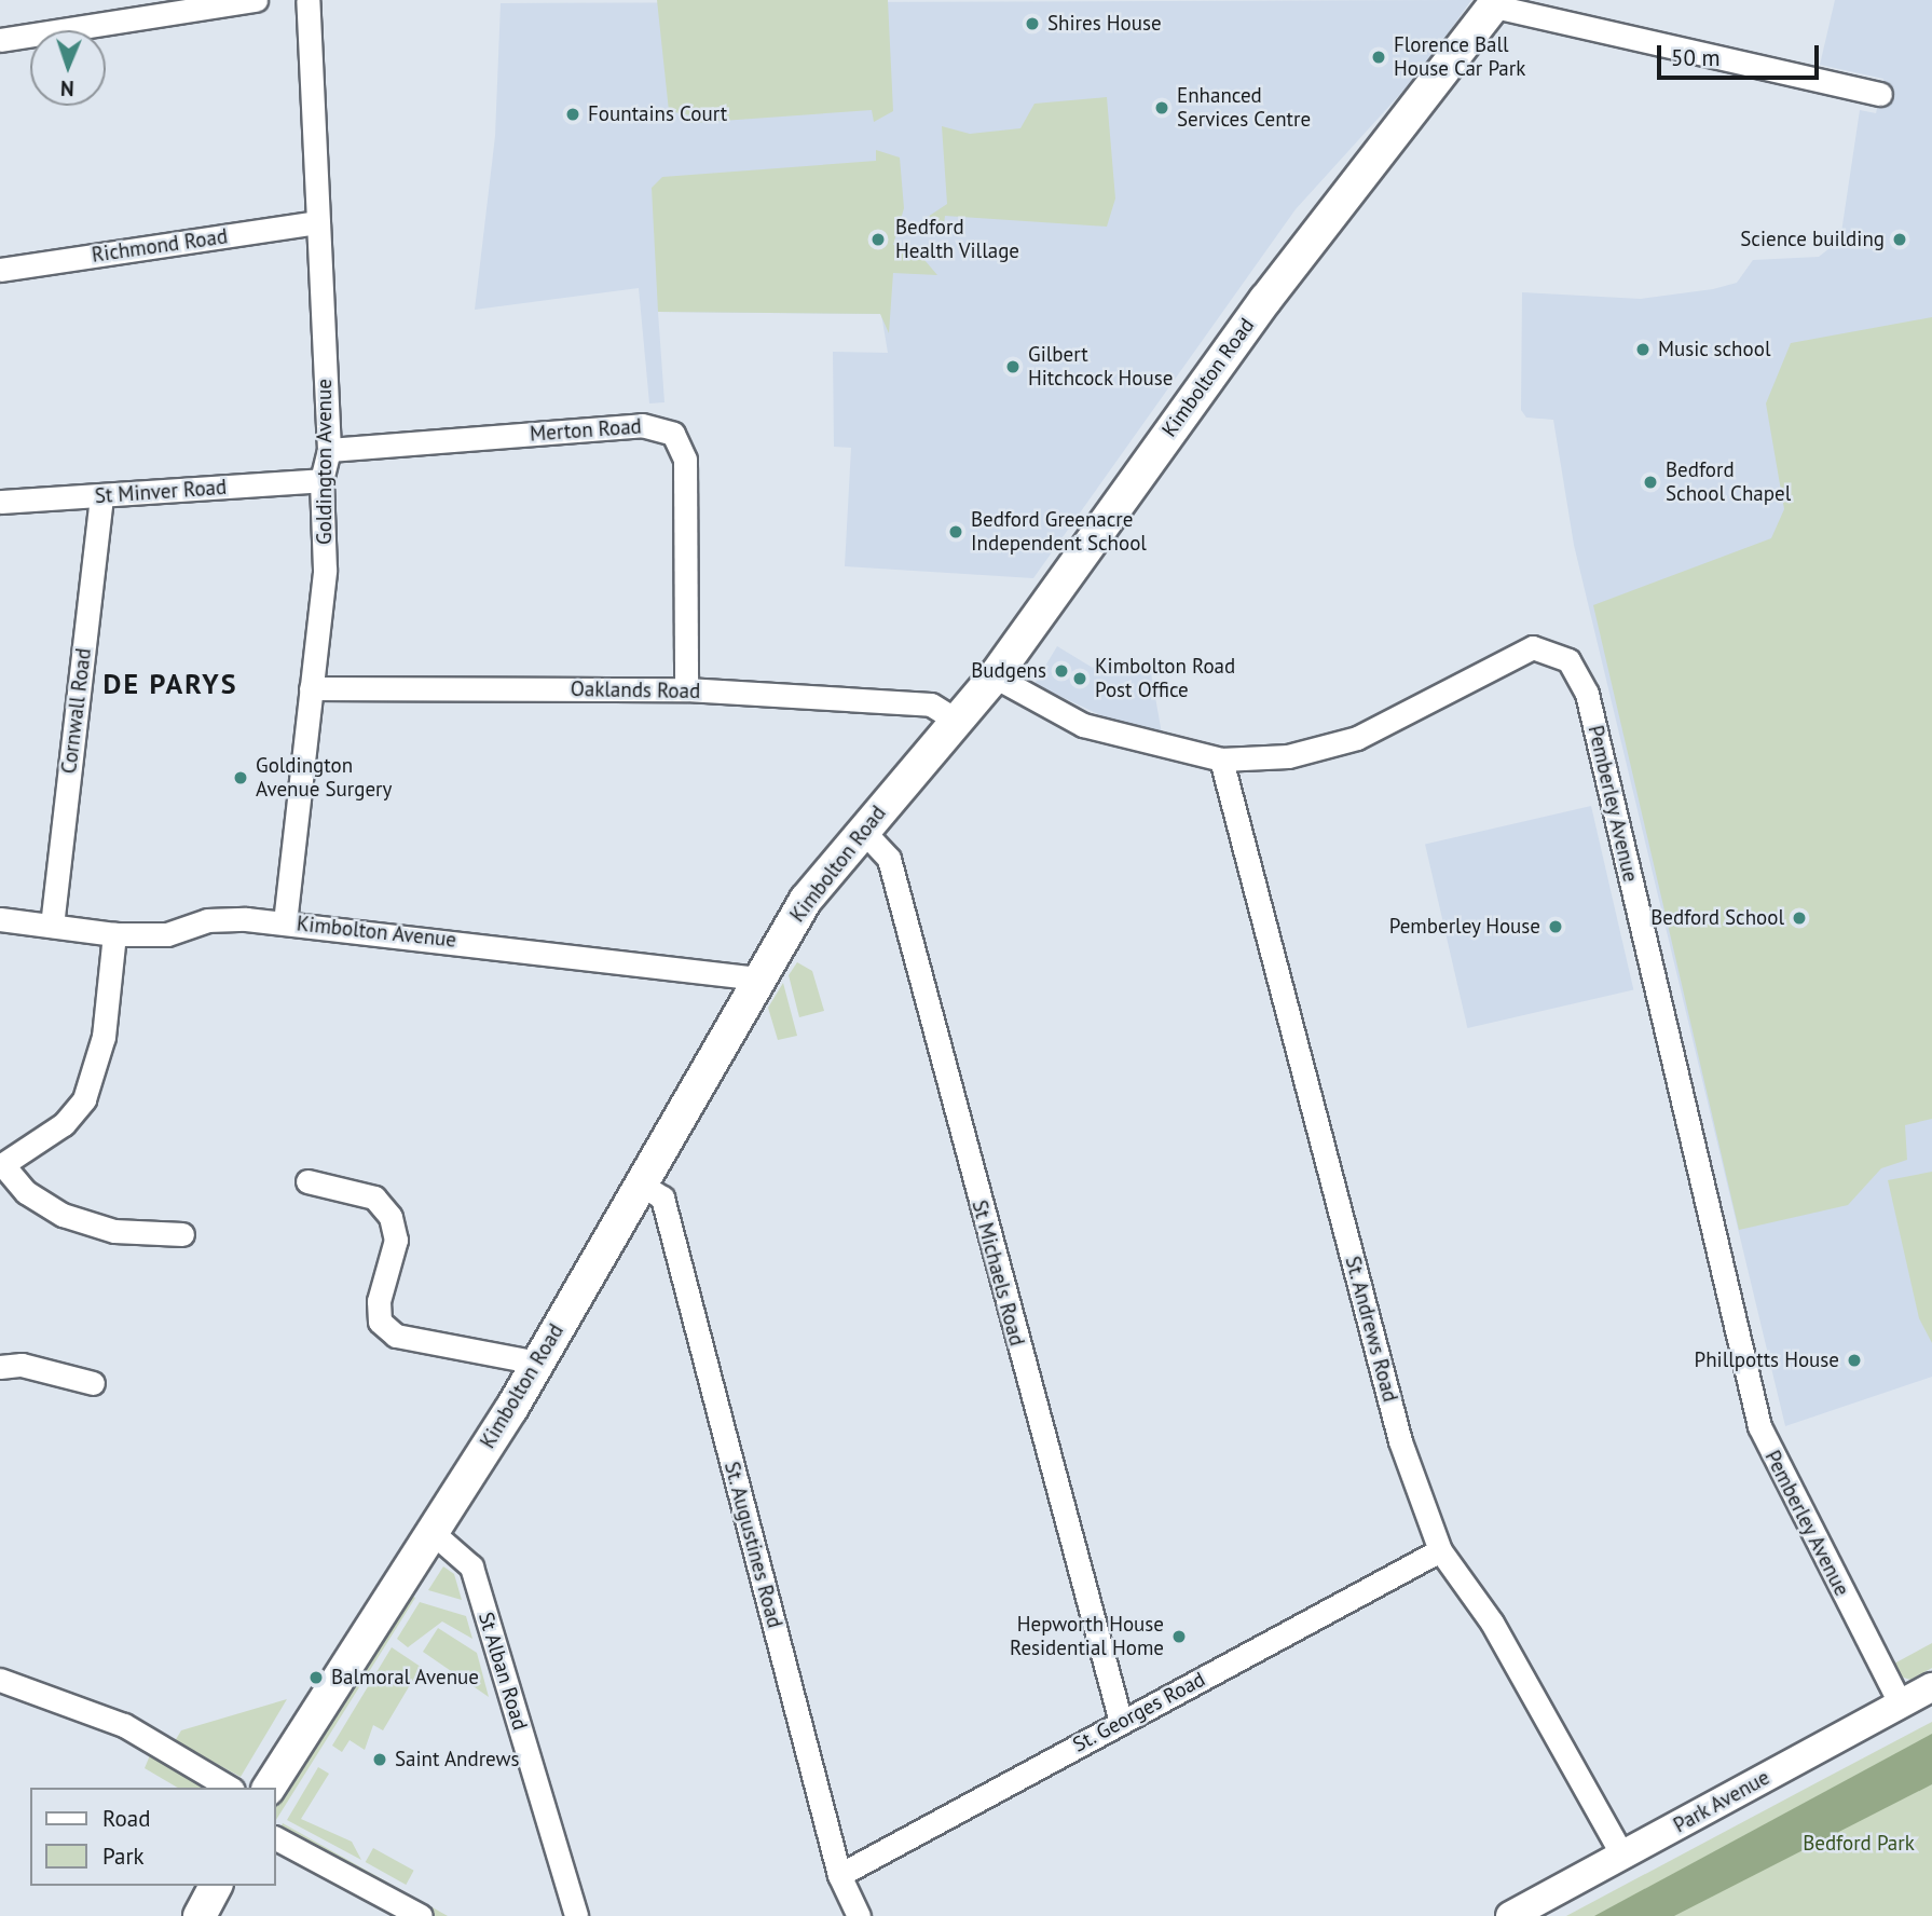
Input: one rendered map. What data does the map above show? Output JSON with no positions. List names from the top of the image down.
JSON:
{
  "streets": {
    "main road": ["Kimbolton Road"],
    "street": [
      "Richmond Road",
      "Merton Road",
      "Goldington Avenue",
      "St Minver Road",
      "Oaklands Road",
      "Cornwall Road",
      "Pemberley Avenue",
      "Kimbolton Avenue",
      "St Michaels Road",
      "St. Andrews Road",
      "St. Augustines Road",
      "St Alban Road",
      "St. Georges Road",
      "Park Avenue"
    ]
  },
  "crossings": [
    ["Richmond Road", "Goldington Avenue"],
    ["Kimbolton Road", "Oaklands Road"],
    ["Kimbolton Road", "Pemberley Avenue"],
    ["Kimbolton Road", "Kimbolton Avenue"],
    ["Kimbolton Road", "St Michaels Road"],
    ["Kimbolton Road", "St. Augustines Road"],
    ["Kimbolton Road", "St Alban Road"],
    ["Merton Road", "Goldington Avenue"],
    ["Merton Road", "Oaklands Road"],
    ["Goldington Avenue", "St Minver Road"],
    ["Goldington Avenue", "Oaklands Road"],
    ["Goldington Avenue", "Kimbolton Avenue"],
    ["St Minver Road", "Cornwall Road"],
    ["Cornwall Road", "Kimbolton Avenue"],
    ["Pemberley Avenue", "St. Andrews Road"],
    ["Pemberley Avenue", "Park Avenue"],
    ["St Michaels Road", "St. Georges Road"],
    ["St. Andrews Road", "St. Georges Road"],
    ["St. Andrews Road", "Park Avenue"],
    ["St. Augustines Road", "St. Georges Road"]
  ],
  "districts": ["DE PARYS"],
  "parks": ["Bedford Park"],
  "places": [
    "Shires House",
    "Florence Ball House Car Park",
    "Enhanced Services Centre",
    "Fountains Court",
    "Bedford Health Village",
    "Science building",
    "Music school",
    "Gilbert Hitchcock House",
    "Bedford School Chapel",
    "Bedford Greenacre Independent School",
    "Budgens",
    "Kimbolton Road Post Office",
    "Goldington Avenue Surgery",
    "Bedford School",
    "Pemberley House",
    "Phillpotts House",
    "Hepworth House Residential Home",
    "Balmoral Avenue",
    "Saint Andrews"
  ],
  "legend": ["Road", "Park"],
  "scale_bar": "50 m",
  "north": "bottom"
}
